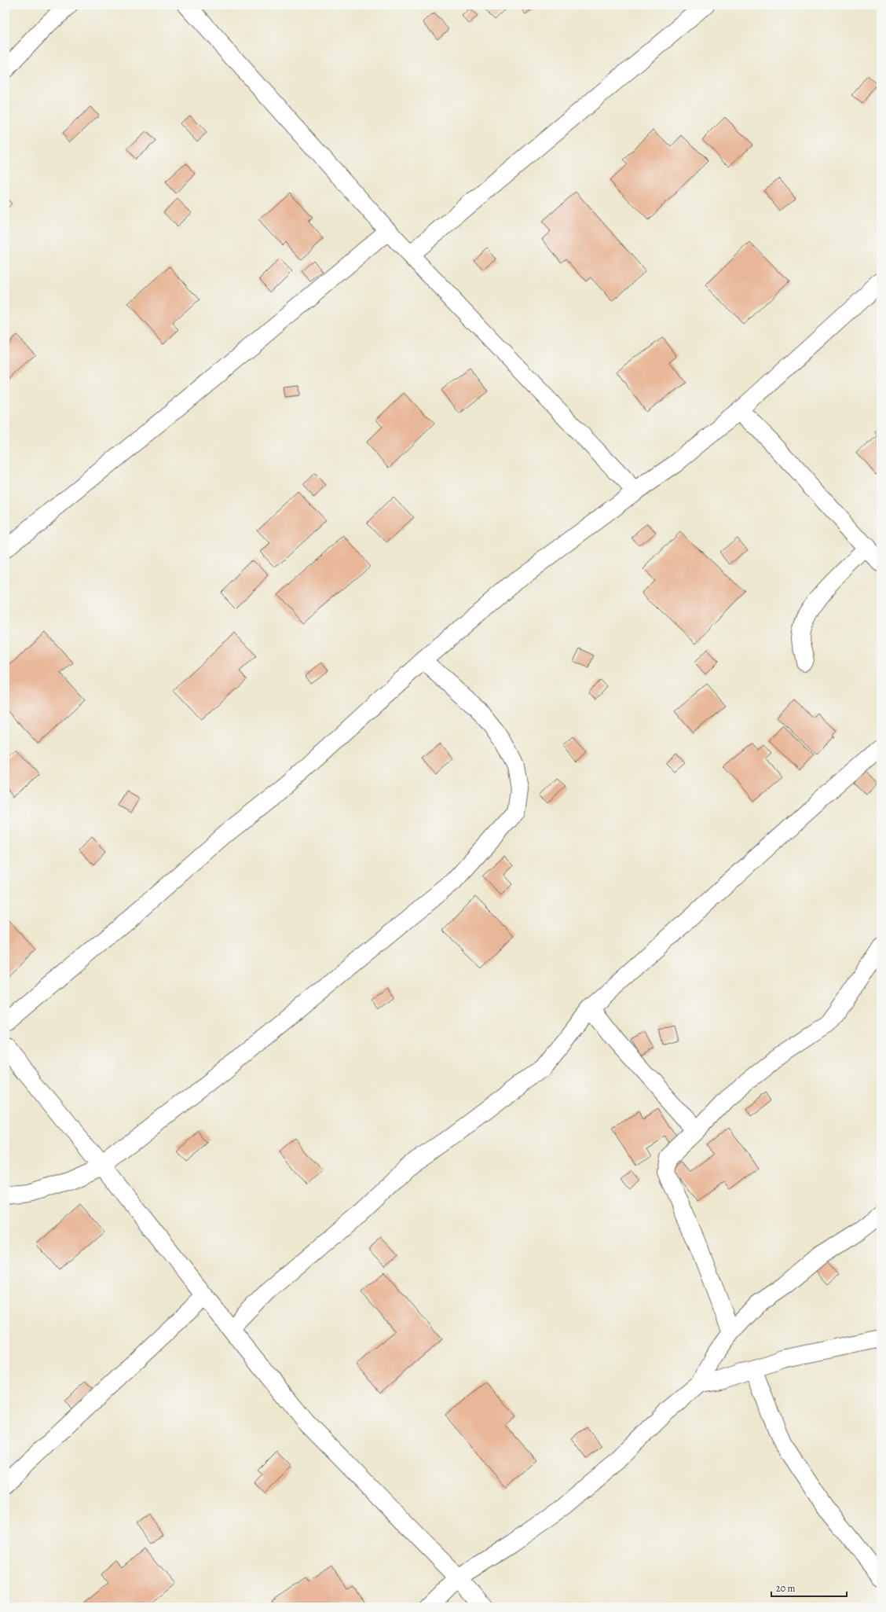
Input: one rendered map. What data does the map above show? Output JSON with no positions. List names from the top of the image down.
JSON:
{
  "scale_bar": "20 m"
}
